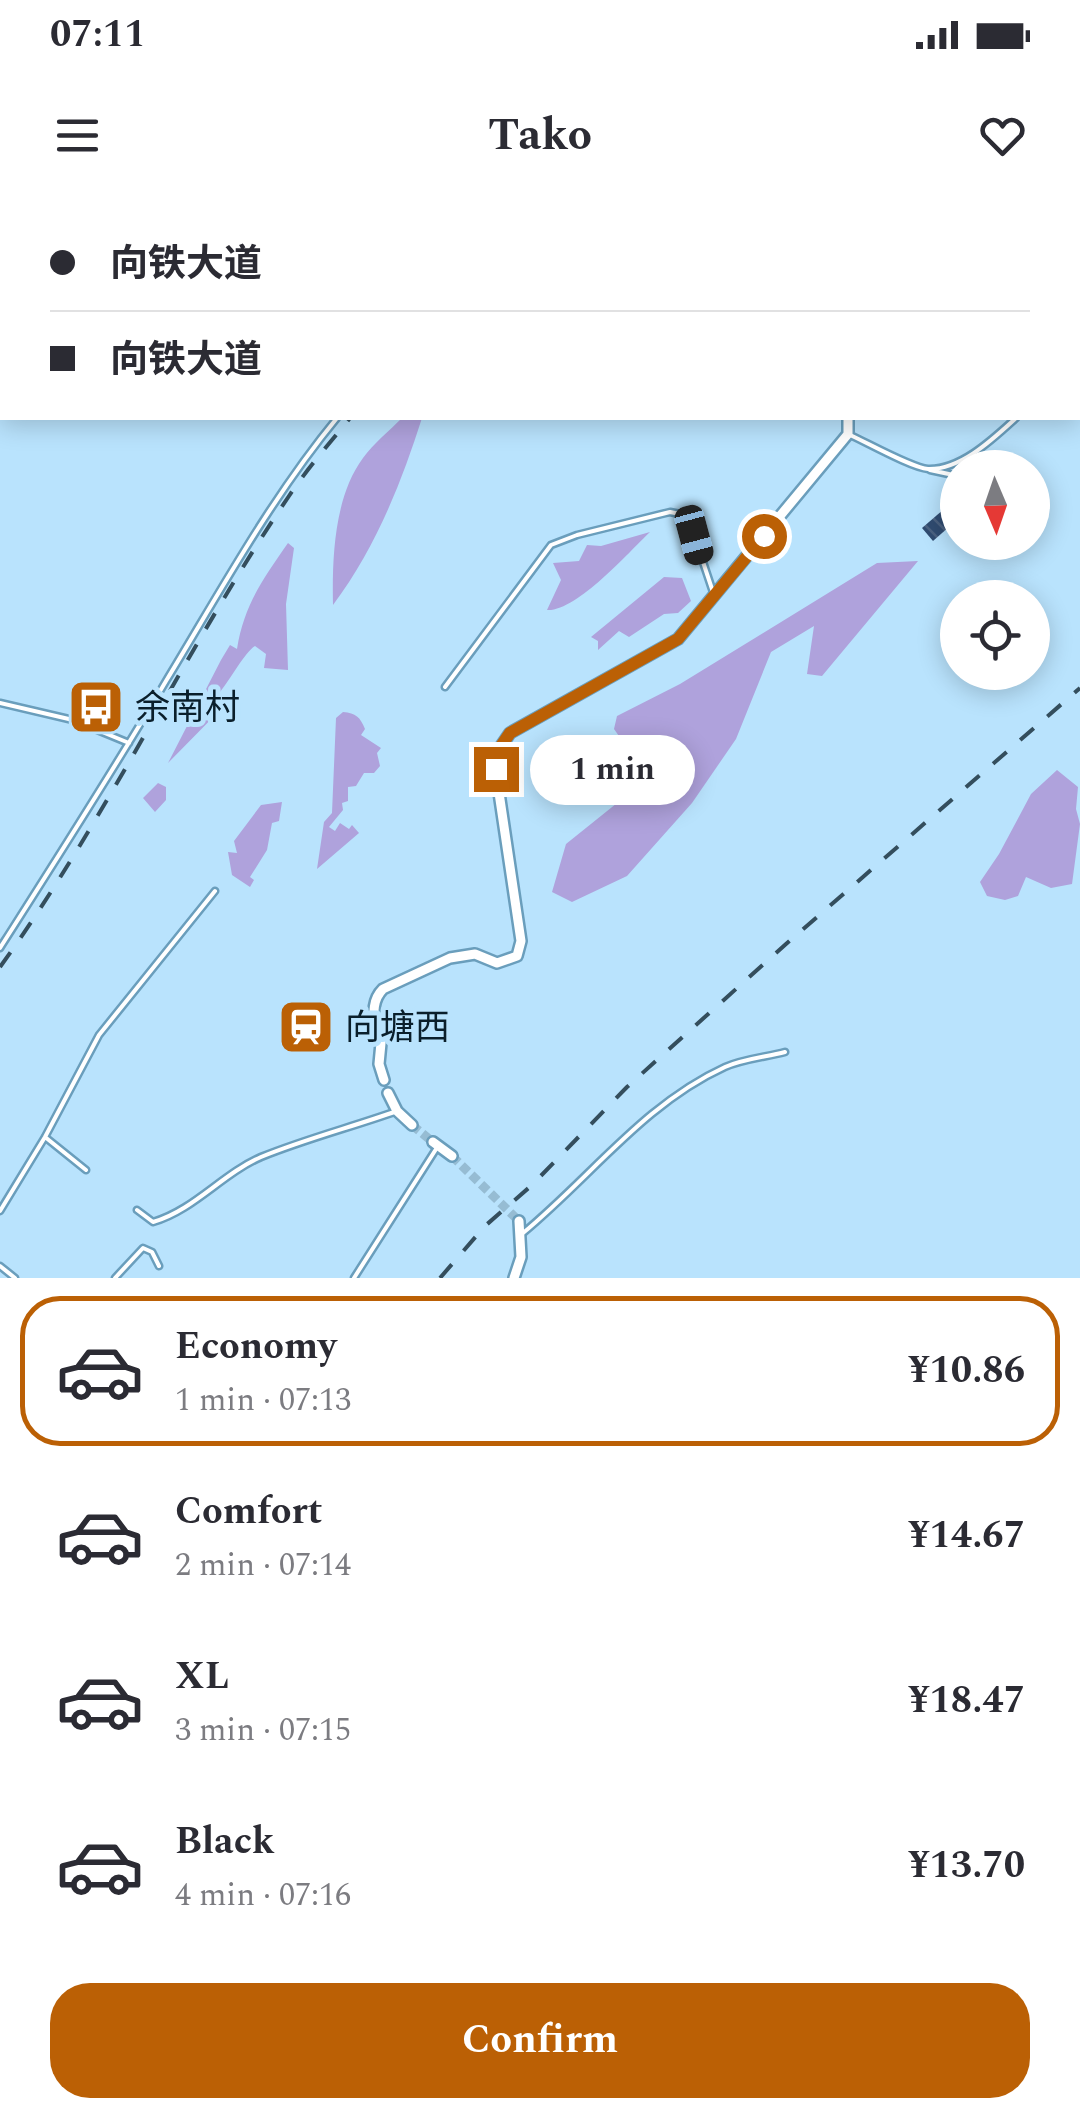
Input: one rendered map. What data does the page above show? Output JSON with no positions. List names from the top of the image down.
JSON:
{
  "places": {
    "bus stop": ["余南村"],
    "station": ["向塘西"]
  },
  "north": "bottom",
  "page": {
    "status": "07:11",
    "header": "Tako",
    "banner": ["向铁大道", "向铁大道"],
    "bubble": "1 min",
    "list": [
      {
        "name": "Economy",
        "note": "1 min · 07:13",
        "value": "¥10.86"
      },
      {
        "name": "Comfort",
        "note": "2 min · 07:14",
        "value": "¥14.67"
      },
      {
        "name": "XL",
        "note": "3 min · 07:15",
        "value": "¥18.47"
      },
      {
        "name": "Black",
        "note": "4 min · 07:16",
        "value": "¥13.70"
      }
    ],
    "buttons": "Confirm"
  }
}
